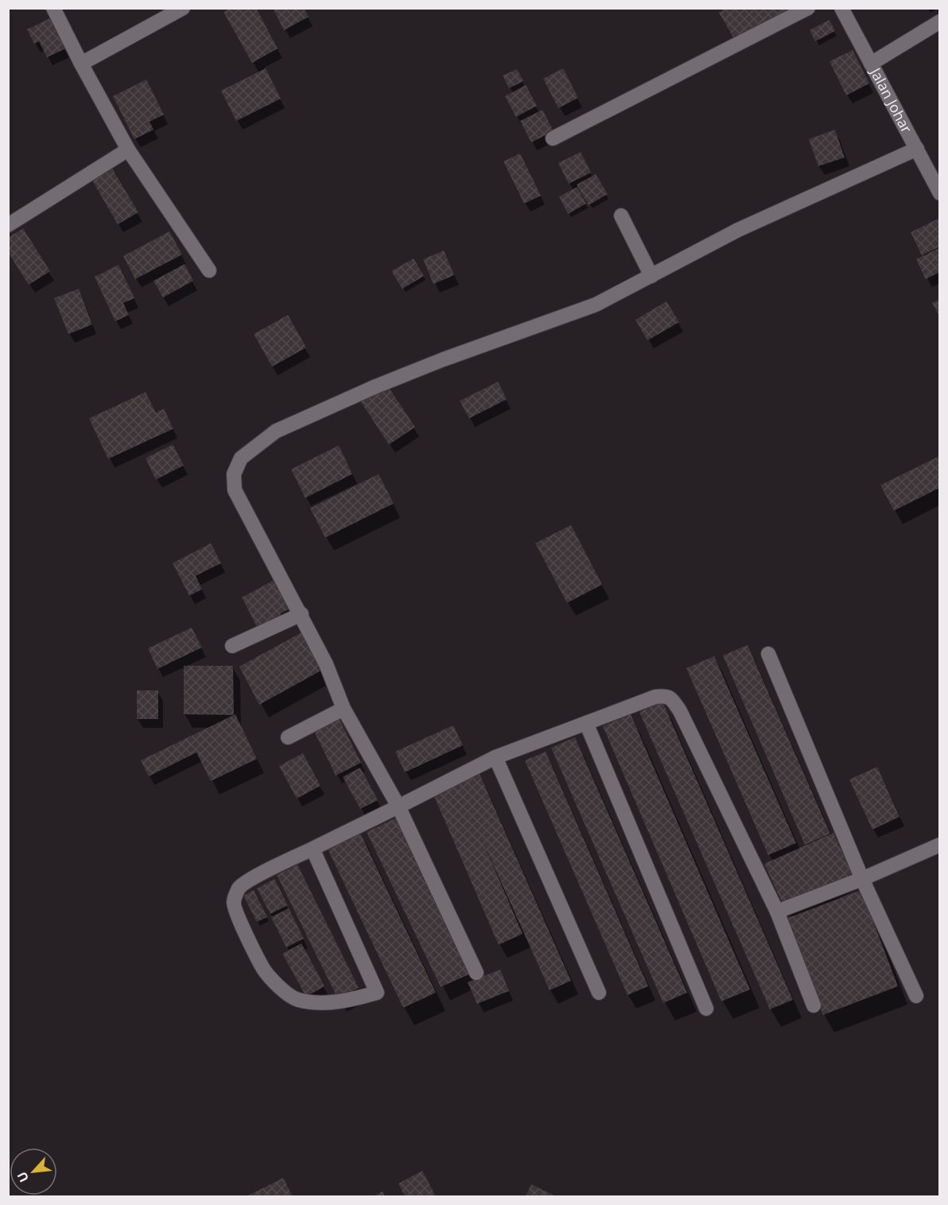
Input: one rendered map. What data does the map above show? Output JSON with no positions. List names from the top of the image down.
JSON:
{
  "streets": {
    "street": ["Jalan Johar"]
  },
  "north": "bottom left"
}
